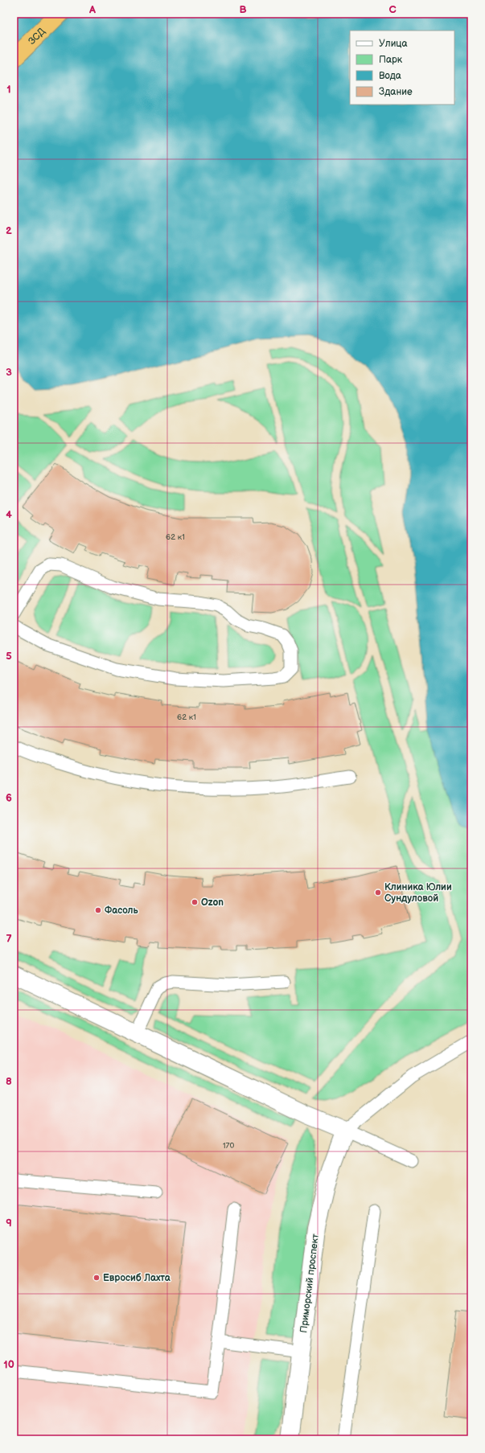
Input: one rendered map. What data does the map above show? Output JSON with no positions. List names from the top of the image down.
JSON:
{
  "streets": {
    "highway": ["ЗСД"],
    "street": ["Приморский проспект"]
  },
  "places": [
    "Клиника Юлии Сундуловой",
    "Ozon",
    "Фасоль",
    "Евросиб Лахта"
  ],
  "house_numbers": ["62 к1", "62 к1", "170"],
  "legend": [
    "Улица",
    "Парк",
    "Вода",
    "Здание"
  ],
  "grid": {
    "columns": ["A", "B", "C"],
    "rows": [
      "1",
      "2",
      "3",
      "4",
      "5",
      "6",
      "7",
      "8",
      "9",
      "10"
    ]
  }
}
